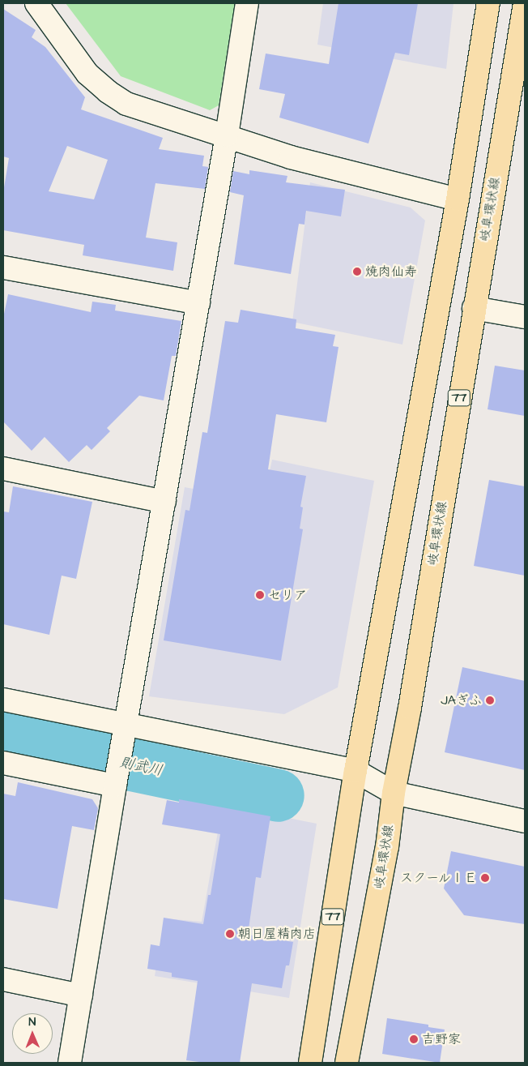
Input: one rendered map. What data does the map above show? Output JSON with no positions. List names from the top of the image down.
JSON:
{
  "streets": {
    "main road": ["岐阜環状線", "77"]
  },
  "water": ["則武川"],
  "places": [
    "焼肉仙寿",
    "セリア",
    "JAぎふ",
    "スクールＩＥ",
    "朝日屋精肉店",
    "吉野家"
  ],
  "north": "top"
}
